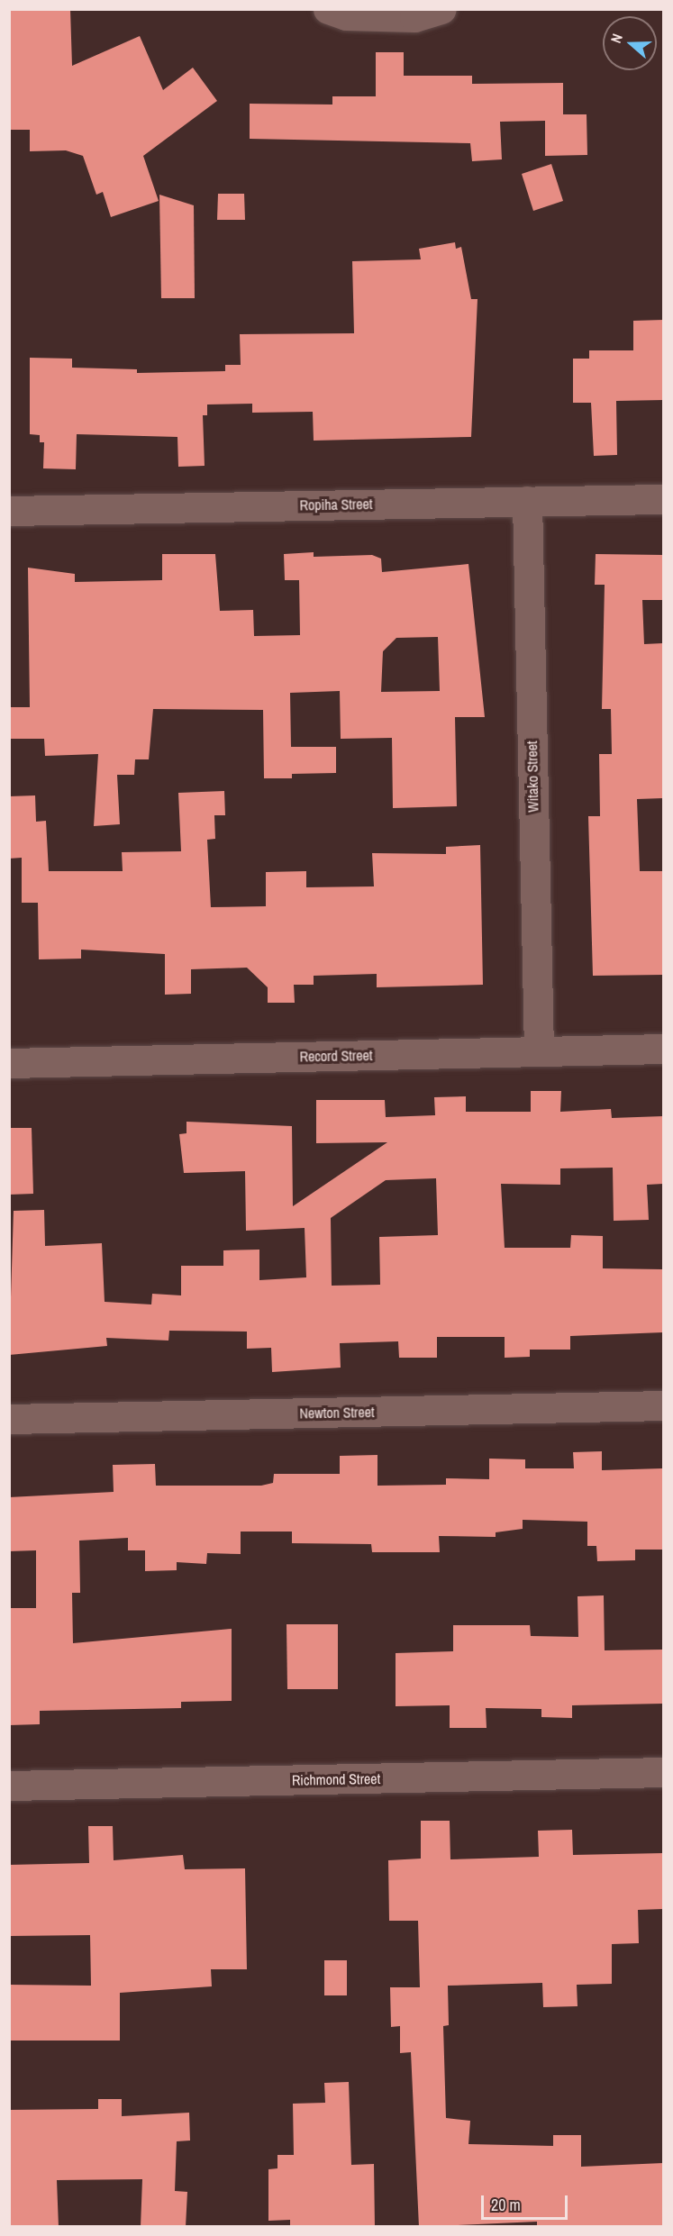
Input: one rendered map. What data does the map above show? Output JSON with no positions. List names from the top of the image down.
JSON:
{
  "streets": {
    "street": [
      "Ropiha Street",
      "Witako Street",
      "Record Street",
      "Newton Street",
      "Richmond Street"
    ]
  },
  "crossings": [
    ["Ropiha Street", "Witako Street"],
    ["Witako Street", "Record Street"]
  ],
  "scale_bar": "20 m",
  "north": "left"
}
